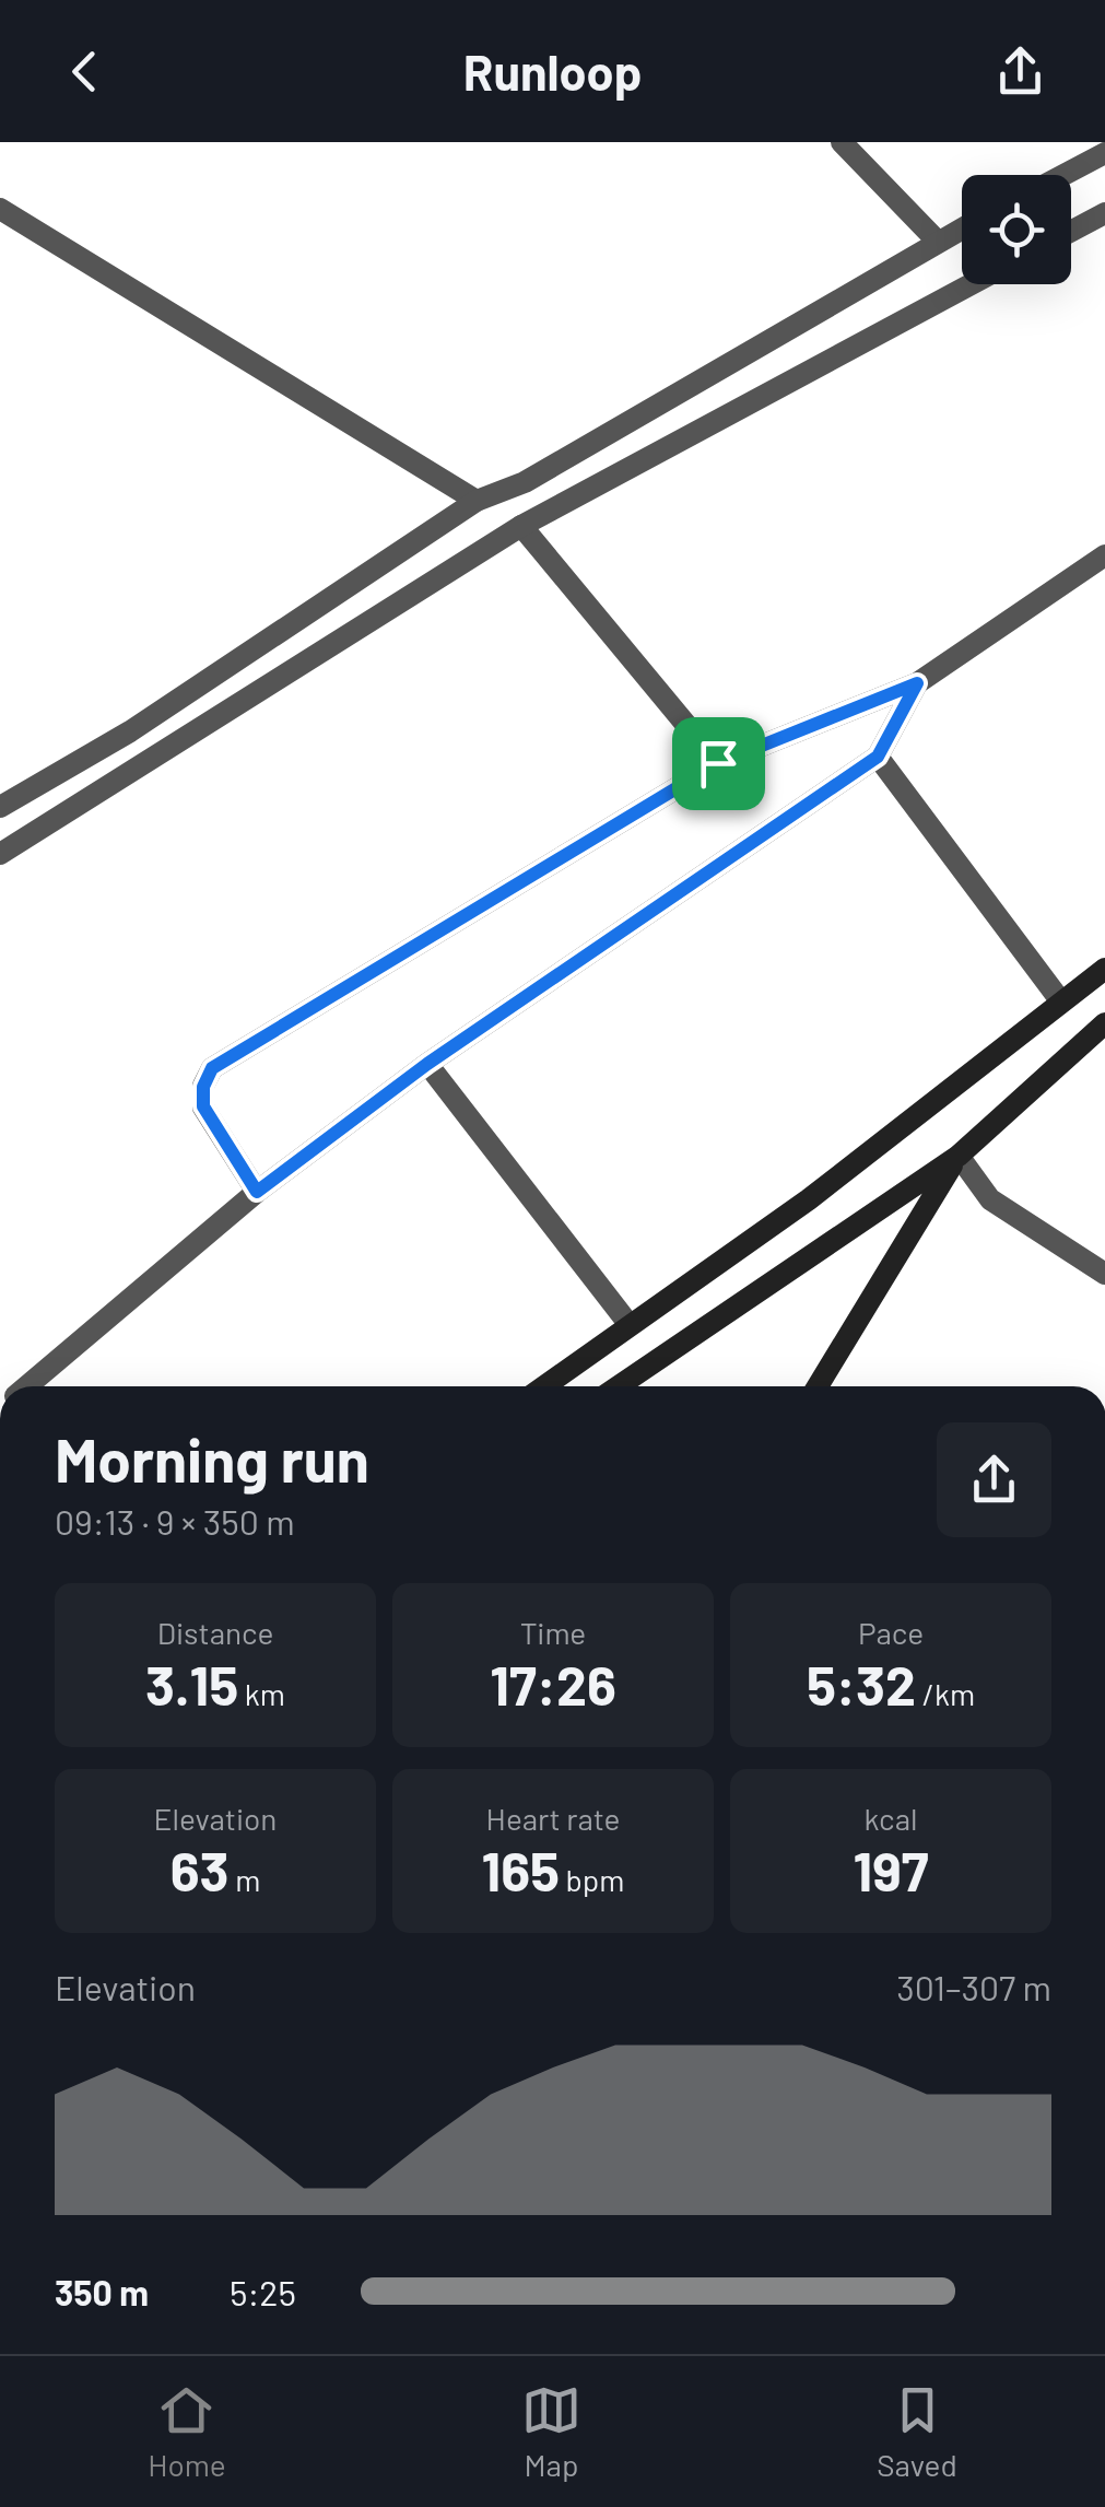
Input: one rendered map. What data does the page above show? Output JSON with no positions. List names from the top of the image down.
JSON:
{
  "page": {
    "header": "Runloop",
    "heading": ["Morning run", "09:13 · 9 × 350 m"],
    "stats": [
      ["Distance", "3.15 km"],
      ["Time", "17:26"],
      ["Pace", "5:32 /km"],
      ["Elevation", "63 m"],
      ["Heart rate", "165 bpm"],
      ["kcal", "197"]
    ],
    "chart": ["Elevation", "301–307 m"],
    "list": [
      {
        "name": "350 m",
        "note": "5:25"
      }
    ],
    "tabs": ["Home", "Map", "Saved"]
  }
}
